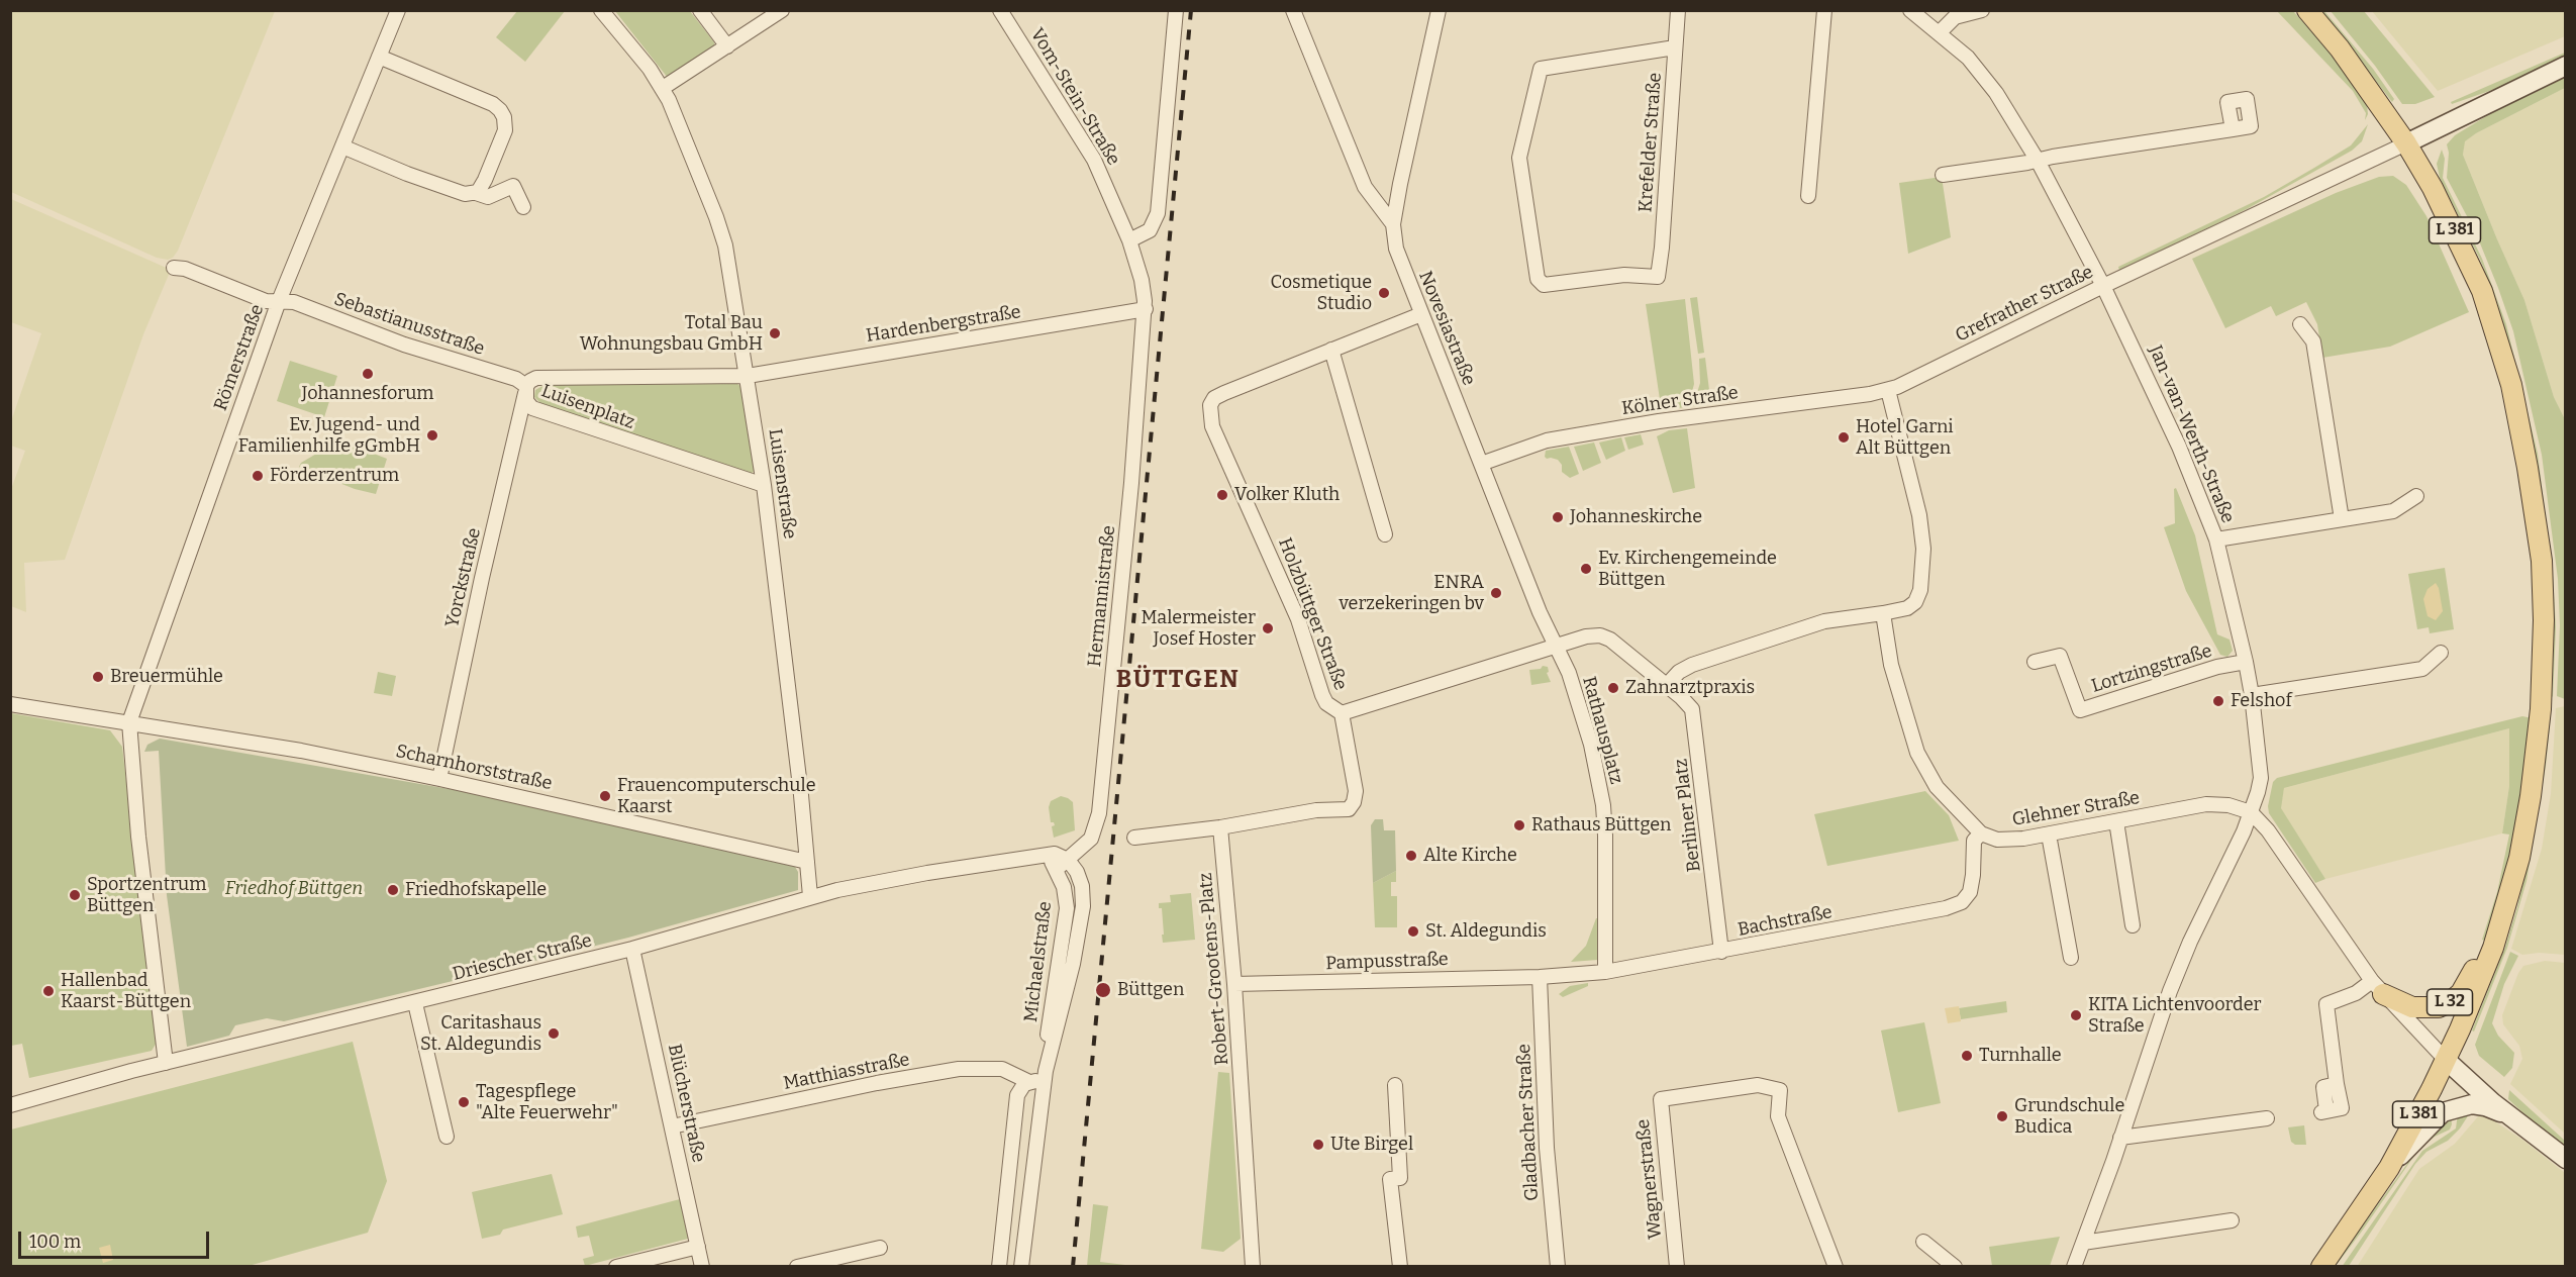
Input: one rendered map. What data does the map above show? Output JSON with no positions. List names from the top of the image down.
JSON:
{
  "streets": {
    "main road": ["L 381", "L 32"],
    "street": [
      "Vom-Stein-Straße",
      "Krefelder Straße",
      "Grefrather Straße",
      "Sebastianusstraße",
      "Hardenbergstraße",
      "Novesiastraße",
      "Römerstraße",
      "Kölner Straße",
      "Luisenplatz",
      "Jan-van-Werth-Straße",
      "Luisenstraße",
      "Yorckstraße",
      "Hermannistraße",
      "Holzbüttger Straße",
      "Lortzingstraße",
      "Rathausplatz",
      "Scharnhorststraße",
      "Glehner Straße",
      "Berliner Platz",
      "Bachstraße",
      "Driescher Straße",
      "Michaelstraße",
      "Pampusstraße",
      "Robert-Grootens-Platz",
      "Matthiasstraße",
      "Blücherstraße",
      "Gladbacher Straße",
      "Wagnerstraße"
    ]
  },
  "crossings": [
    ["Vom-Stein-Straße", "Hardenbergstraße"],
    ["Vom-Stein-Straße", "Hermannistraße"],
    ["L 381", "Grefrather Straße"],
    ["L 381", "L 32"],
    ["Grefrather Straße", "Kölner Straße"],
    ["Grefrather Straße", "Jan-van-Werth-Straße"],
    ["Sebastianusstraße", "Römerstraße"],
    ["Sebastianusstraße", "Luisenplatz"],
    ["Sebastianusstraße", "Yorckstraße"],
    ["Hardenbergstraße", "Luisenplatz"],
    ["Hardenbergstraße", "Luisenstraße"],
    ["Hardenbergstraße", "Hermannistraße"],
    ["Novesiastraße", "Kölner Straße"],
    ["Novesiastraße", "Rathausplatz"],
    ["Römerstraße", "Scharnhorststraße"],
    ["Römerstraße", "Driescher Straße"],
    ["Luisenplatz", "Luisenstraße"],
    ["Luisenplatz", "Yorckstraße"],
    ["Jan-van-Werth-Straße", "Lortzingstraße"],
    ["Jan-van-Werth-Straße", "Glehner Straße"],
    ["Luisenstraße", "Scharnhorststraße"],
    ["Luisenstraße", "Driescher Straße"],
    ["Yorckstraße", "Scharnhorststraße"],
    ["Hermannistraße", "Michaelstraße"],
    ["Holzbüttger Straße", "Robert-Grootens-Platz"],
    ["Rathausplatz", "Bachstraße"],
    ["Glehner Straße", "Bachstraße"],
    ["Berliner Platz", "Bachstraße"],
    ["Bachstraße", "Pampusstraße"],
    ["Bachstraße", "Gladbacher Straße"],
    ["Driescher Straße", "Michaelstraße"],
    ["Driescher Straße", "Blücherstraße"],
    ["Pampusstraße", "Robert-Grootens-Platz"],
    ["Pampusstraße", "Gladbacher Straße"],
    ["Matthiasstraße", "Blücherstraße"]
  ],
  "districts": ["BÜTTGEN"],
  "parks": ["Friedhof Büttgen"],
  "places": [
    "Cosmetique Studio",
    "Total Bau Wohnungsbau GmbH",
    "Johannesforum",
    "Ev. Jugend- und Familienhilfe gGmbH",
    "Hotel Garni Alt Büttgen",
    "Förderzentrum",
    "Volker Kluth",
    "Johanneskirche",
    "Ev. Kirchengemeinde Büttgen",
    "ENRA verzekeringen bv",
    "Malermeister Josef Hoster",
    "Breuermühle",
    "Zahnarztpraxis",
    "Felshof",
    "Frauencomputerschule Kaarst",
    "Rathaus Büttgen",
    "Alte Kirche",
    "Friedhofskapelle",
    "Sportzentrum Büttgen",
    "St. Aldegundis",
    "Büttgen",
    "Hallenbad Kaarst-Büttgen",
    "KITA Lichtenvoorder Straße",
    "Caritashaus St. Aldegundis",
    "Turnhalle",
    "Tagespflege \"Alte Feuerwehr\"",
    "Grundschule Budica",
    "Ute Birgel"
  ],
  "scale_bar": "100 m"
}
